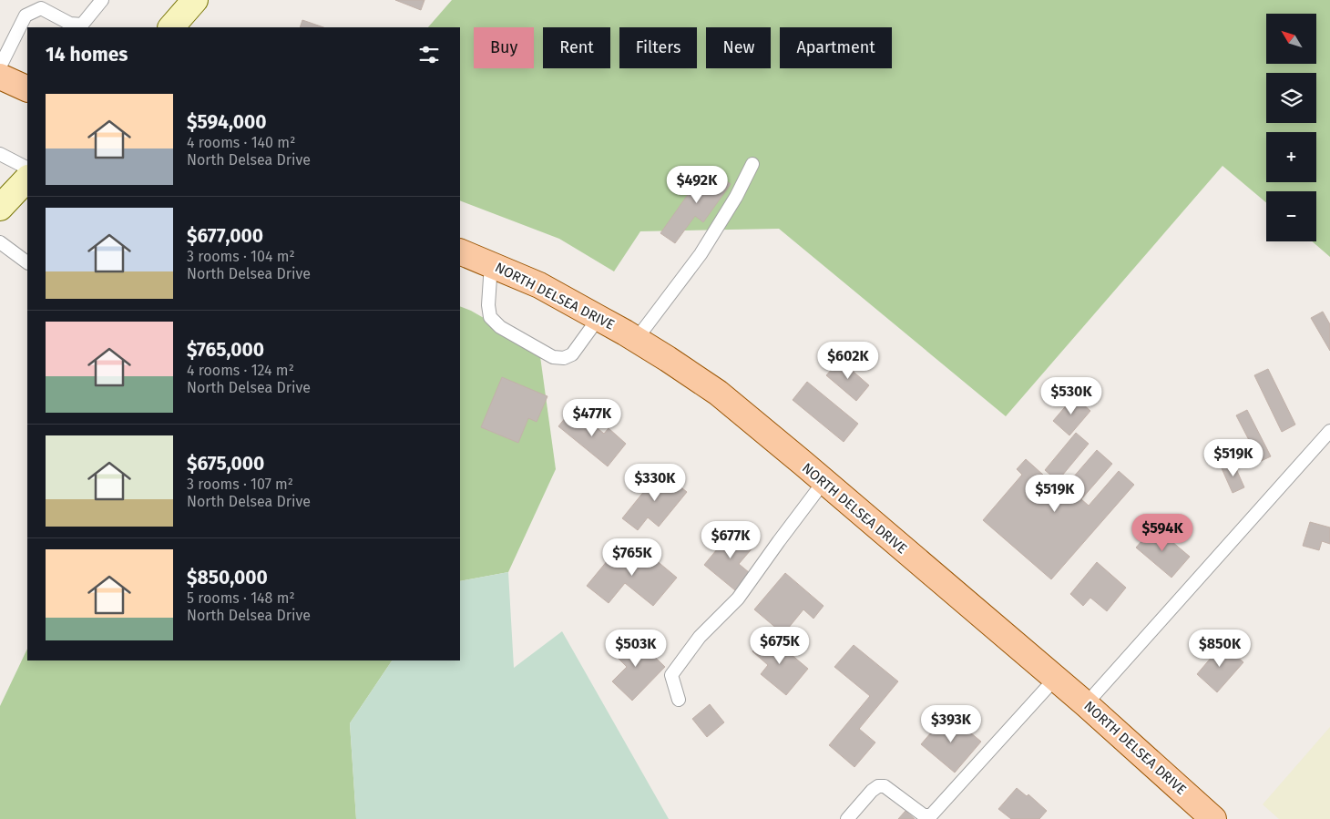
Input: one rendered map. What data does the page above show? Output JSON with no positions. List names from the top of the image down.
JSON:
{
  "streets": {
    "main road": ["NORTH DELSEA DRIVE"]
  },
  "north": "top left",
  "page": {
    "map_buttons": ["+", "−"],
    "chip": [
      "Buy",
      "Rent",
      "Filters",
      "New",
      "Apartment"
    ],
    "heading": "14 homes",
    "list": [
      {
        "name": "$594,000",
        "note": "4 rooms · 140 m² · North Delsea Drive"
      },
      {
        "name": "$677,000",
        "note": "3 rooms · 104 m² · North Delsea Drive"
      },
      {
        "name": "$765,000",
        "note": "4 rooms · 124 m² · North Delsea Drive"
      },
      {
        "name": "$675,000",
        "note": "3 rooms · 107 m² · North Delsea Drive"
      },
      {
        "name": "$850,000",
        "note": "5 rooms · 148 m² · North Delsea Drive"
      }
    ],
    "price": [
      "$492K",
      "$602K",
      "$530K",
      "$477K",
      "$519K",
      "$330K",
      "$519K",
      "$594K",
      "$677K",
      "$765K",
      "$675K",
      "$503K",
      "$850K",
      "$393K"
    ]
  }
}
